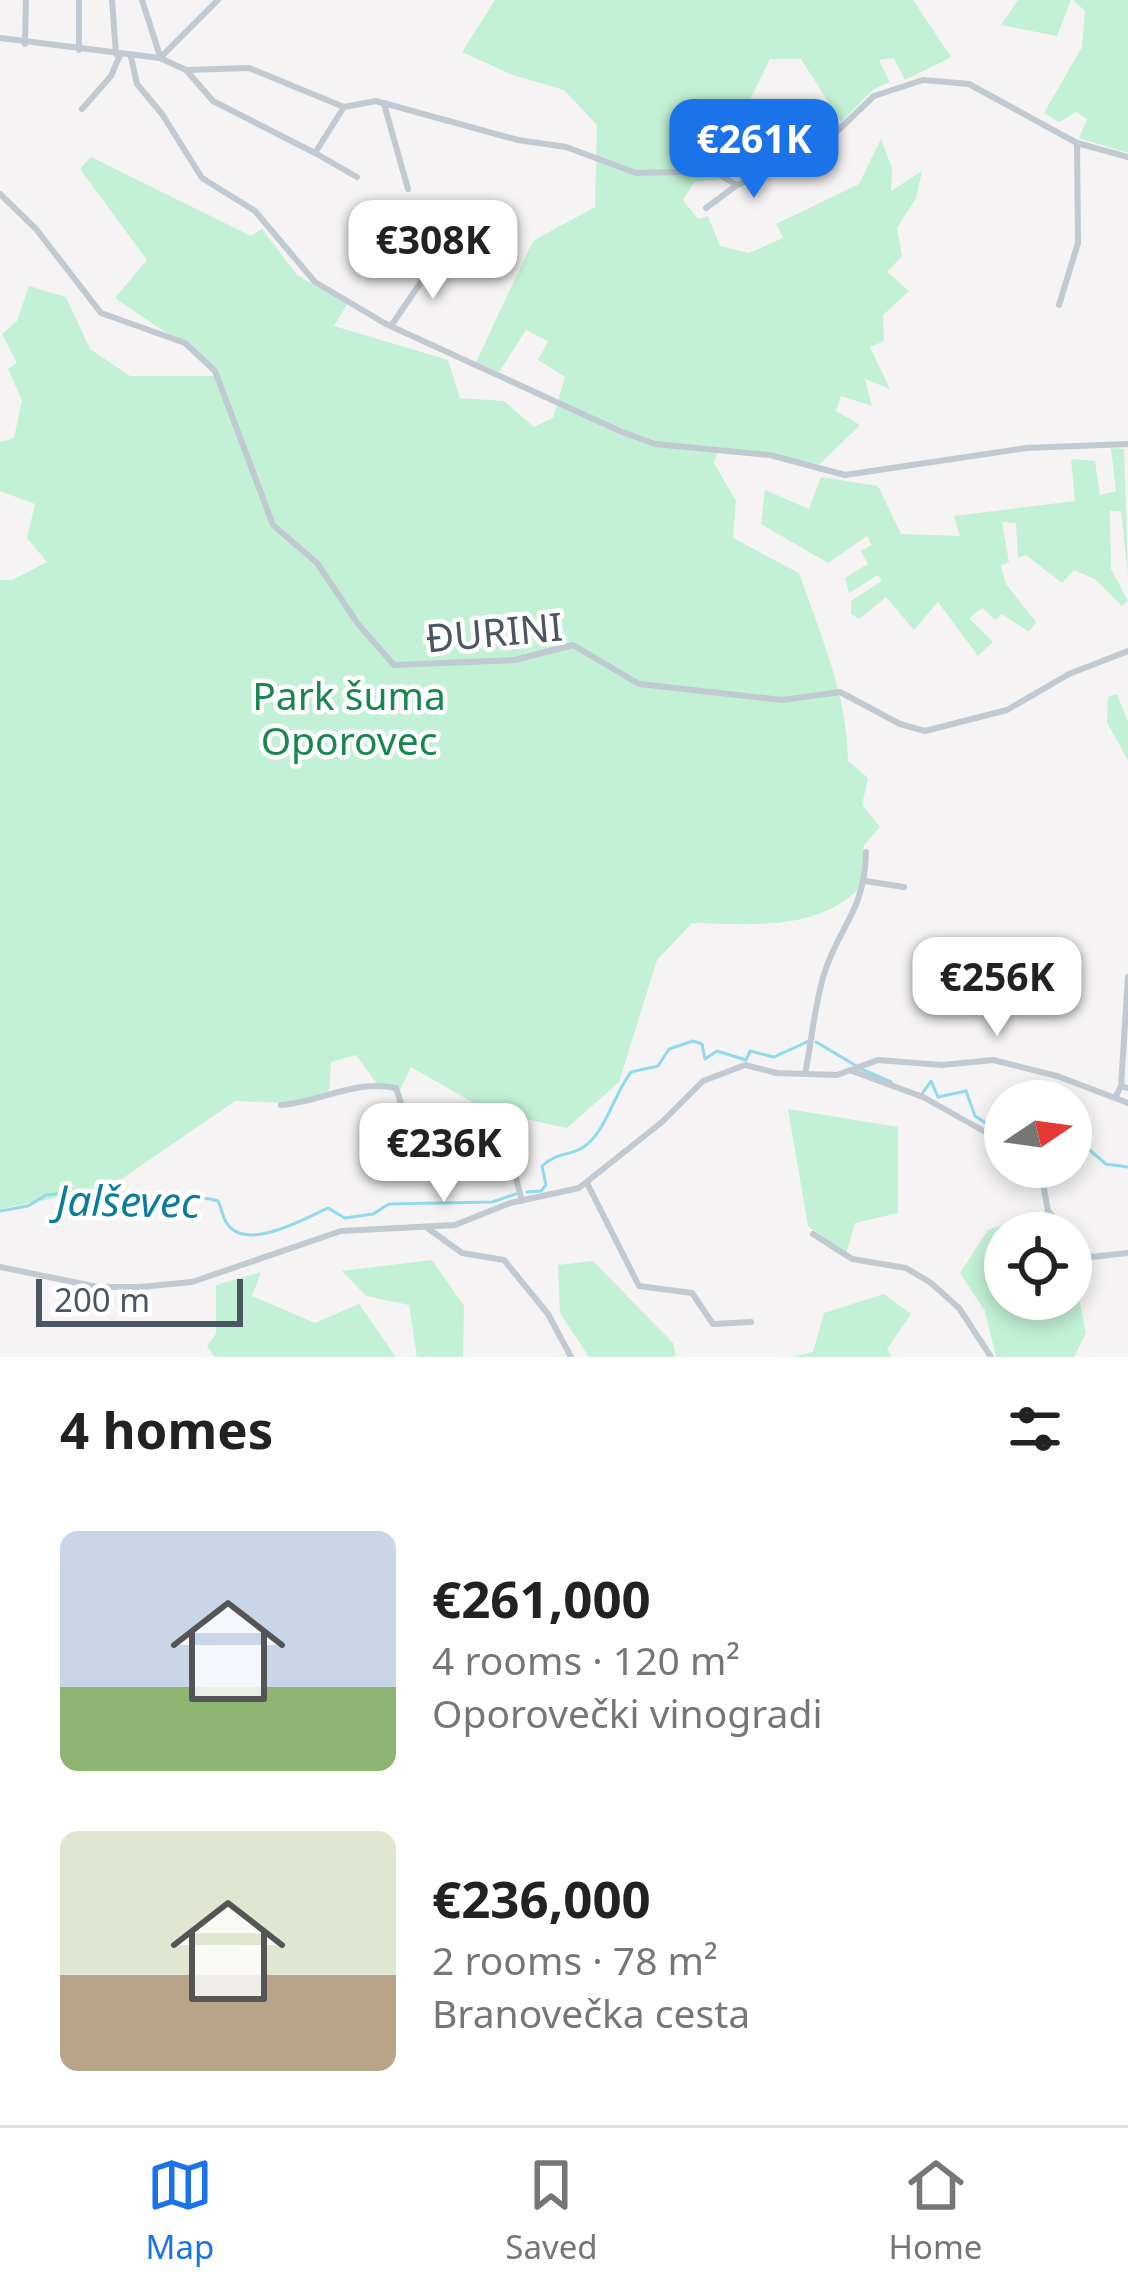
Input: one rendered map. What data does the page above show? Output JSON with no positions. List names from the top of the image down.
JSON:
{
  "streets": {
    "street": ["ĐURINI"]
  },
  "water": ["Jalševec"],
  "parks": ["Park šuma Oporovec"],
  "scale_bar": "200 m",
  "north": "right",
  "page": {
    "price": [
      "€261K",
      "€308K",
      "€256K",
      "€236K"
    ],
    "scale": "200 m",
    "heading": "4 homes",
    "list": [
      {
        "name": "€261,000",
        "note": "4 rooms · 120 m² · Oporovečki vinogradi"
      },
      {
        "name": "€236,000",
        "note": "2 rooms · 78 m² · Branovečka cesta"
      }
    ],
    "tabs": ["Map", "Saved", "Home"]
  }
}
